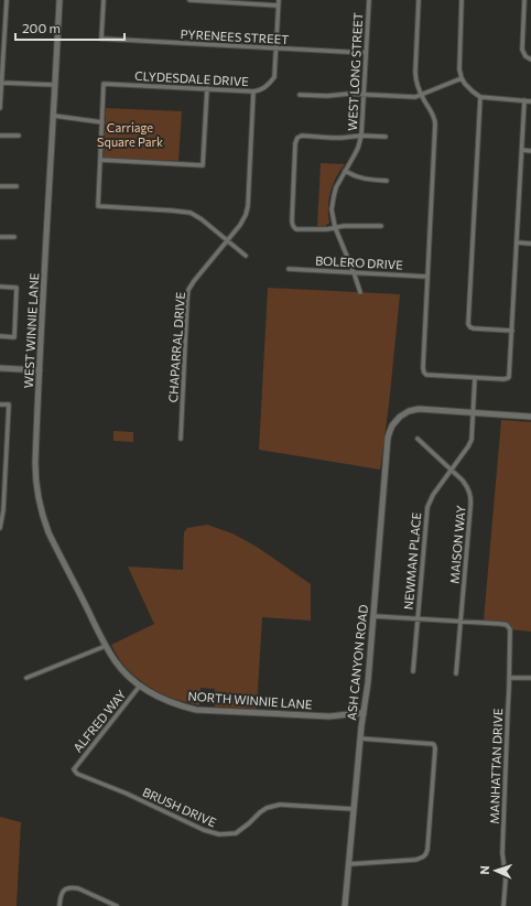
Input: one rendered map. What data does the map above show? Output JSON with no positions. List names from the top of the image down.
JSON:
{
  "streets": {
    "street": [
      "PYRENEES STREET",
      "WEST LONG STREET",
      "CLYDESDALE DRIVE",
      "BOLERO DRIVE",
      "WEST WINNIE LANE",
      "CHAPARRAL DRIVE",
      "MAISON WAY",
      "NEWMAN PLACE",
      "ASH CANYON ROAD",
      "NORTH WINNIE LANE",
      "ALFRED WAY",
      "MANHATTAN DRIVE",
      "BRUSH DRIVE"
    ]
  },
  "crossings": [
    ["PYRENEES STREET", "WEST LONG STREET"],
    ["PYRENEES STREET", "CLYDESDALE DRIVE"],
    ["WEST LONG STREET", "BOLERO DRIVE"],
    ["CLYDESDALE DRIVE", "CHAPARRAL DRIVE"],
    ["WEST WINNIE LANE", "NORTH WINNIE LANE"],
    ["MAISON WAY", "NEWMAN PLACE"],
    ["MAISON WAY", "MANHATTAN DRIVE"],
    ["NEWMAN PLACE", "ASH CANYON ROAD"],
    ["ASH CANYON ROAD", "NORTH WINNIE LANE"],
    ["ASH CANYON ROAD", "BRUSH DRIVE"],
    ["NORTH WINNIE LANE", "ALFRED WAY"],
    ["ALFRED WAY", "BRUSH DRIVE"]
  ],
  "parks": ["Carriage Square Park"],
  "scale_bar": "200 m",
  "north": "left"
}
